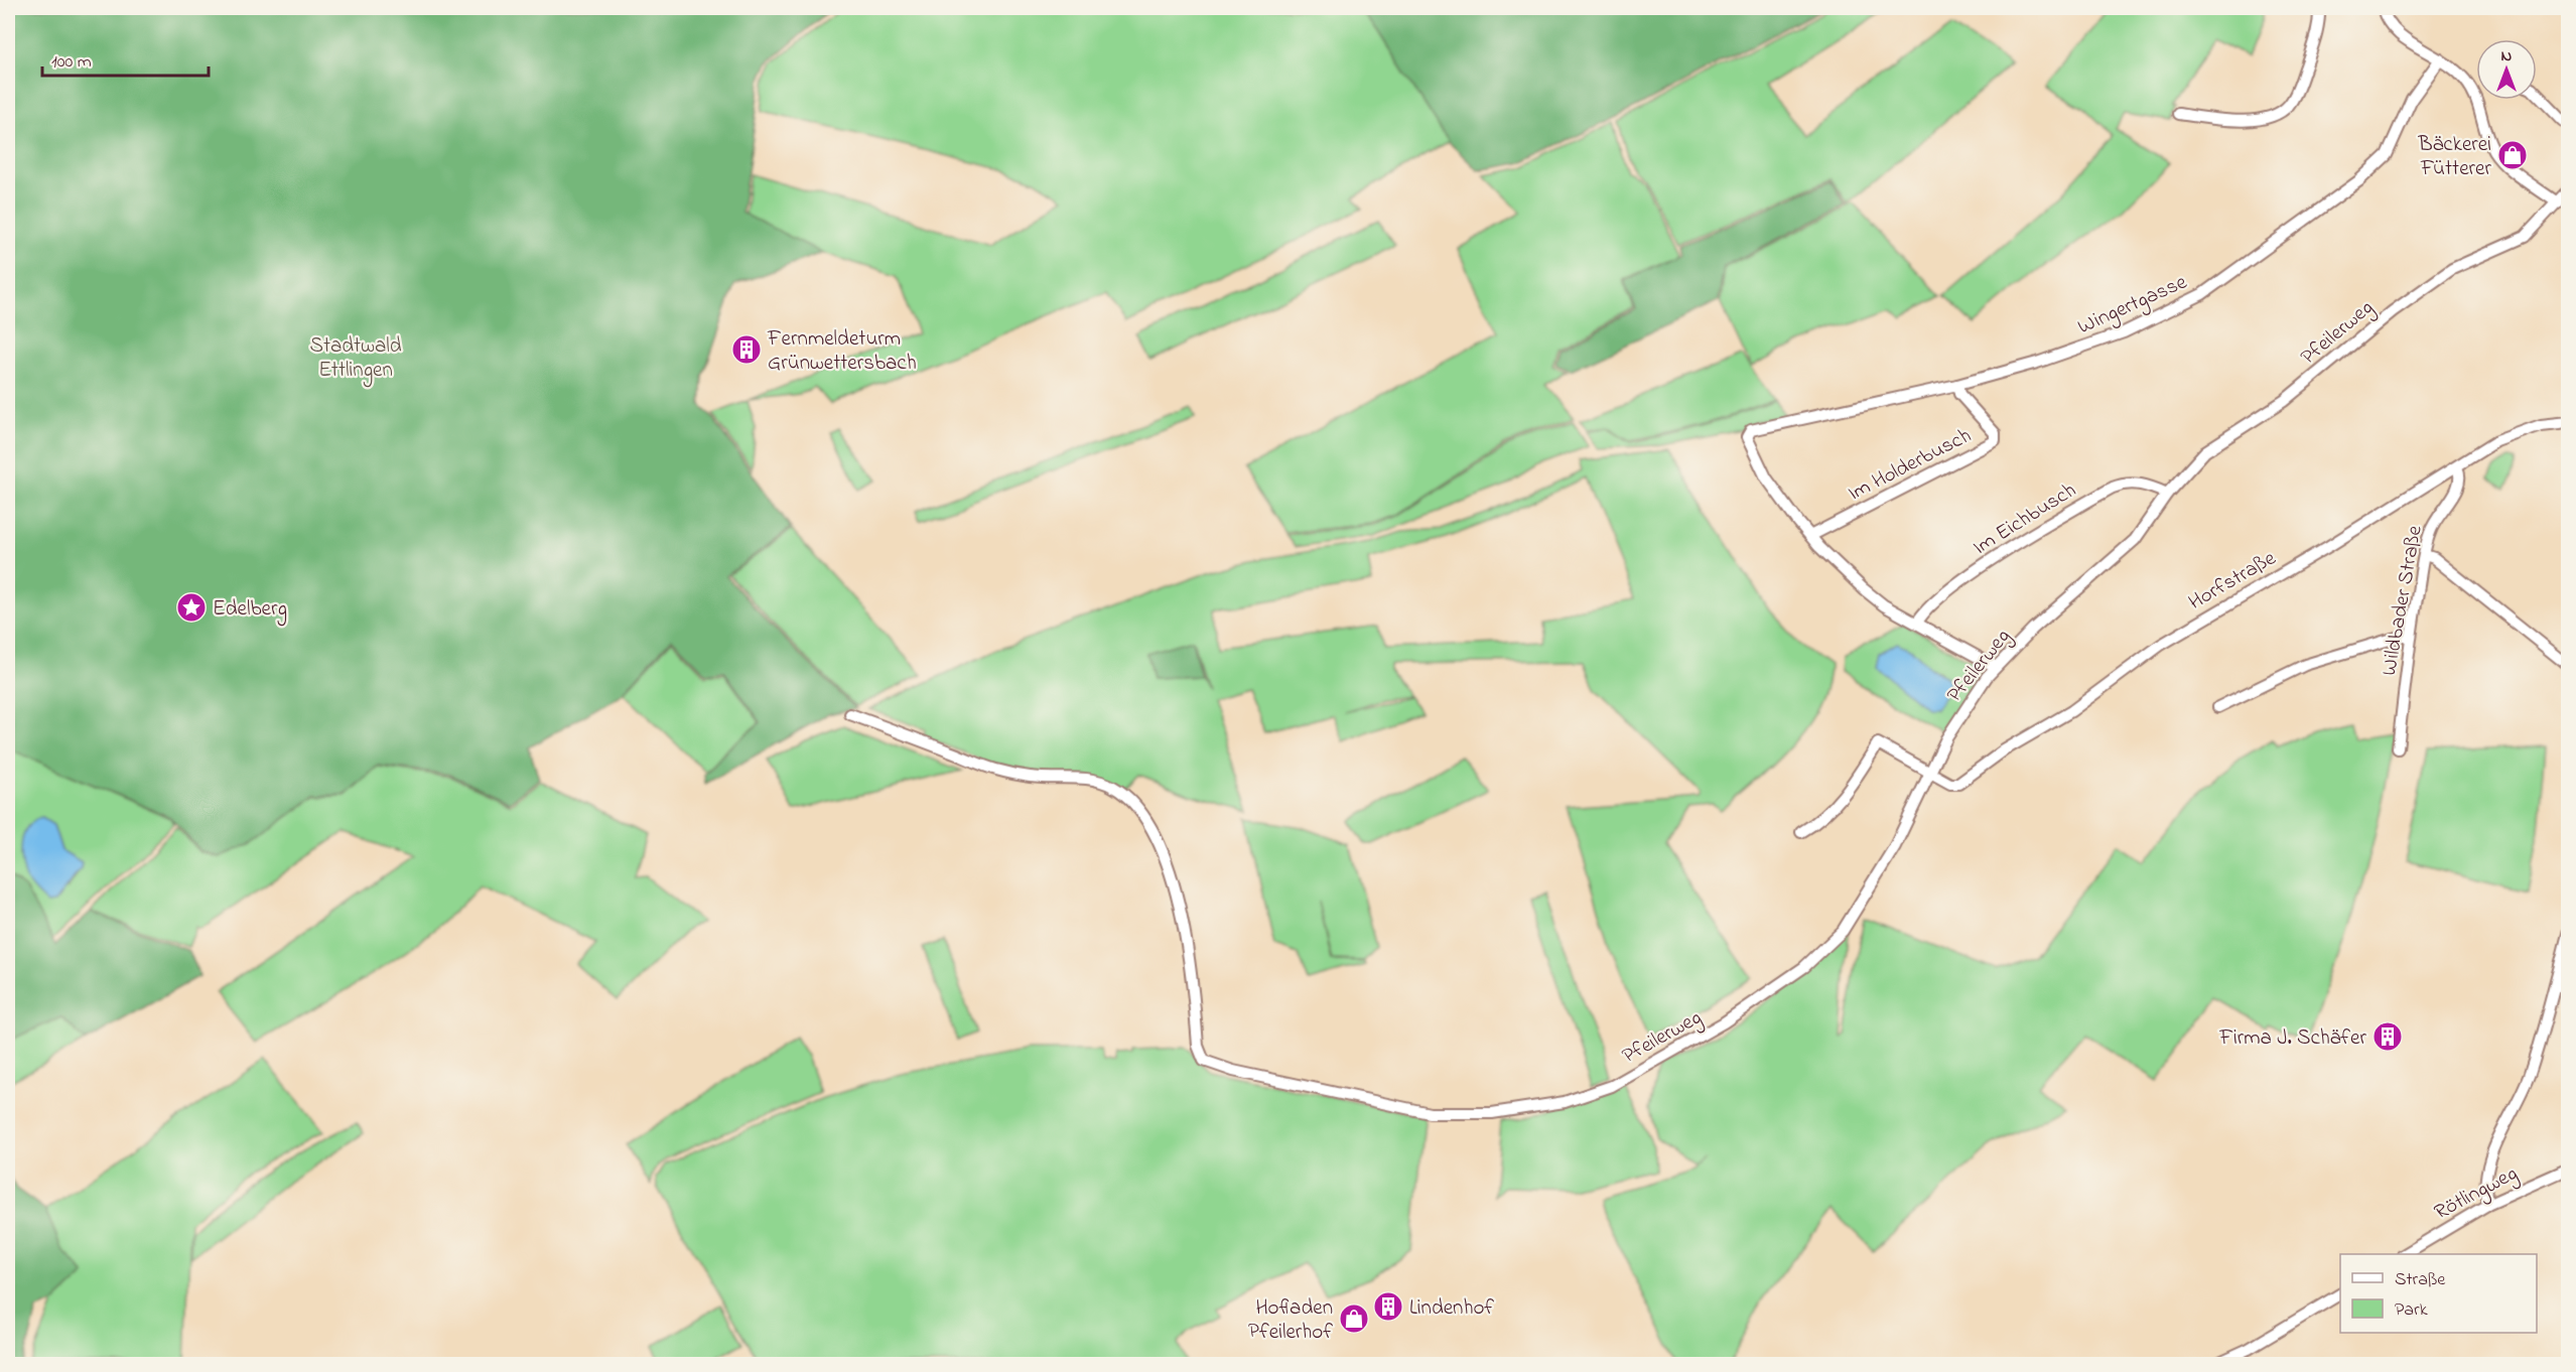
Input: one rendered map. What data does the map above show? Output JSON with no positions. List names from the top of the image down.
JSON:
{
  "streets": {
    "street": [
      "Wingertgasse",
      "Pfeilerweg",
      "Im Holderbusch",
      "Im Eichbusch",
      "Horfstraße",
      "Wildbader Straße",
      "Rötlingweg"
    ]
  },
  "crossings": [
    ["Wingertgasse", "Im Holderbusch"],
    ["Pfeilerweg", "Im Eichbusch"],
    ["Pfeilerweg", "Horfstraße"],
    ["Horfstraße", "Wildbader Straße"]
  ],
  "parks": ["Stadtwald Ettlingen"],
  "places": {
    "shop": ["Bäckerei Fütterer", "Hofladen Pfeilerhof"],
    "building": ["Fernmeldeturm Grünwettersbach", "Firma J. Schäfer", "Lindenhof"],
    "place": ["Edelberg"]
  },
  "legend": ["Straße", "Park"],
  "scale_bar": "100 m",
  "north": "top"
}
